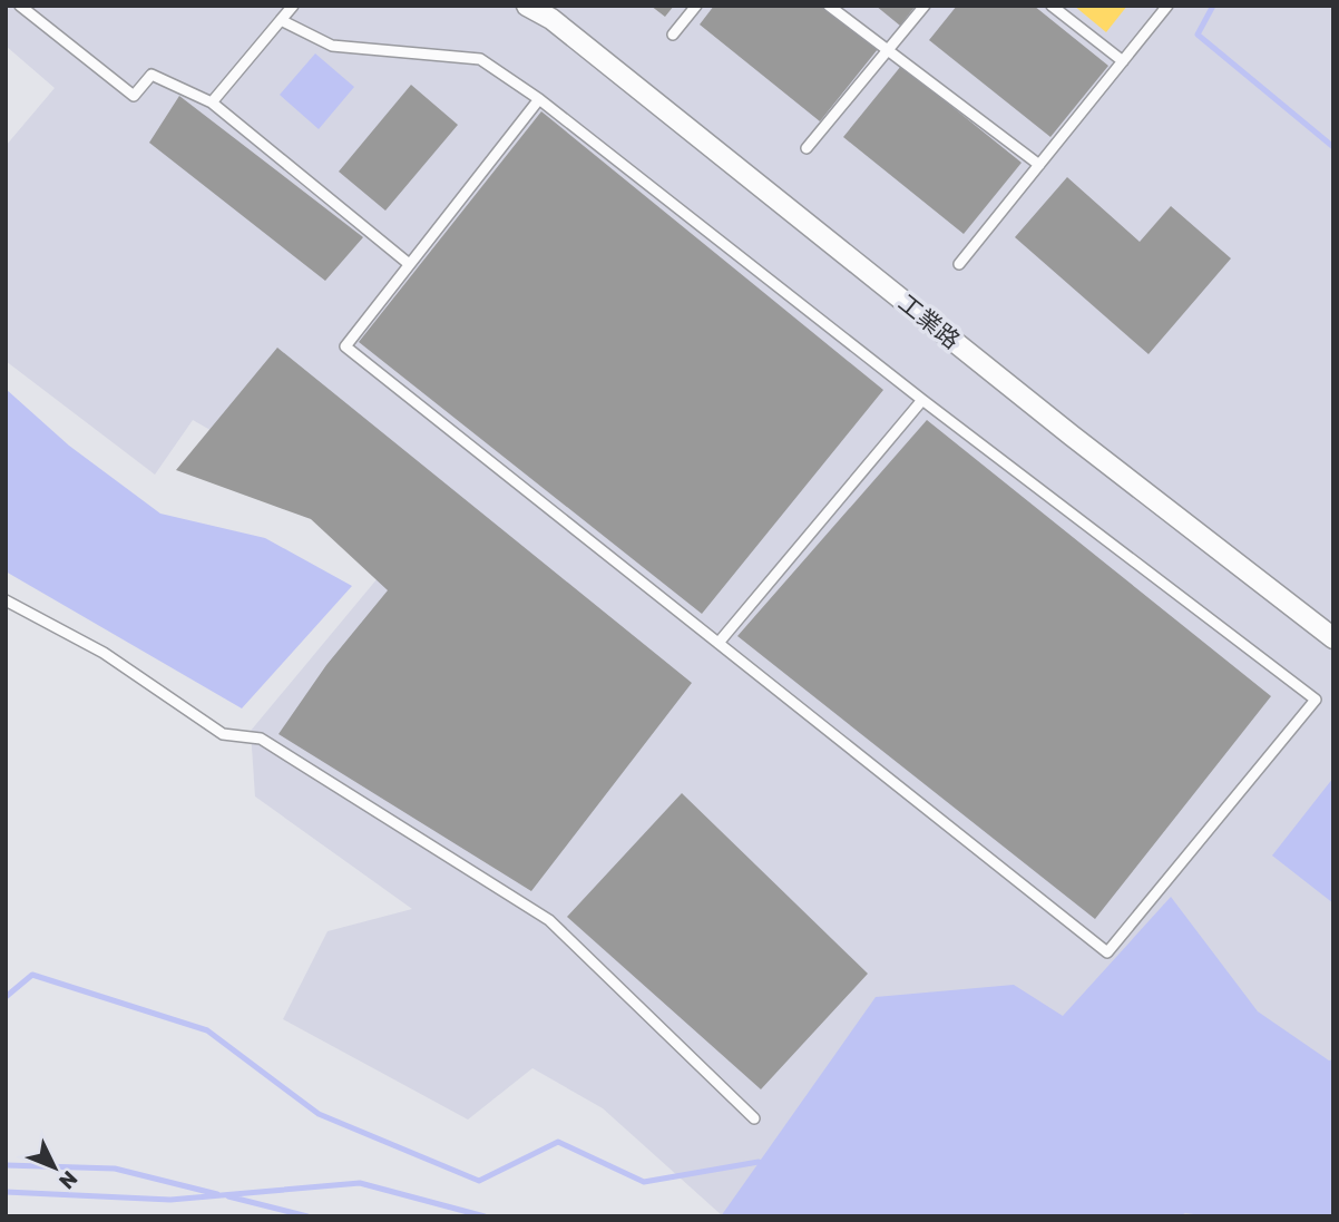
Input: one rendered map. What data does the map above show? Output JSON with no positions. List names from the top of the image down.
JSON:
{
  "streets": {
    "street": ["工業路"]
  },
  "north": "bottom right"
}
